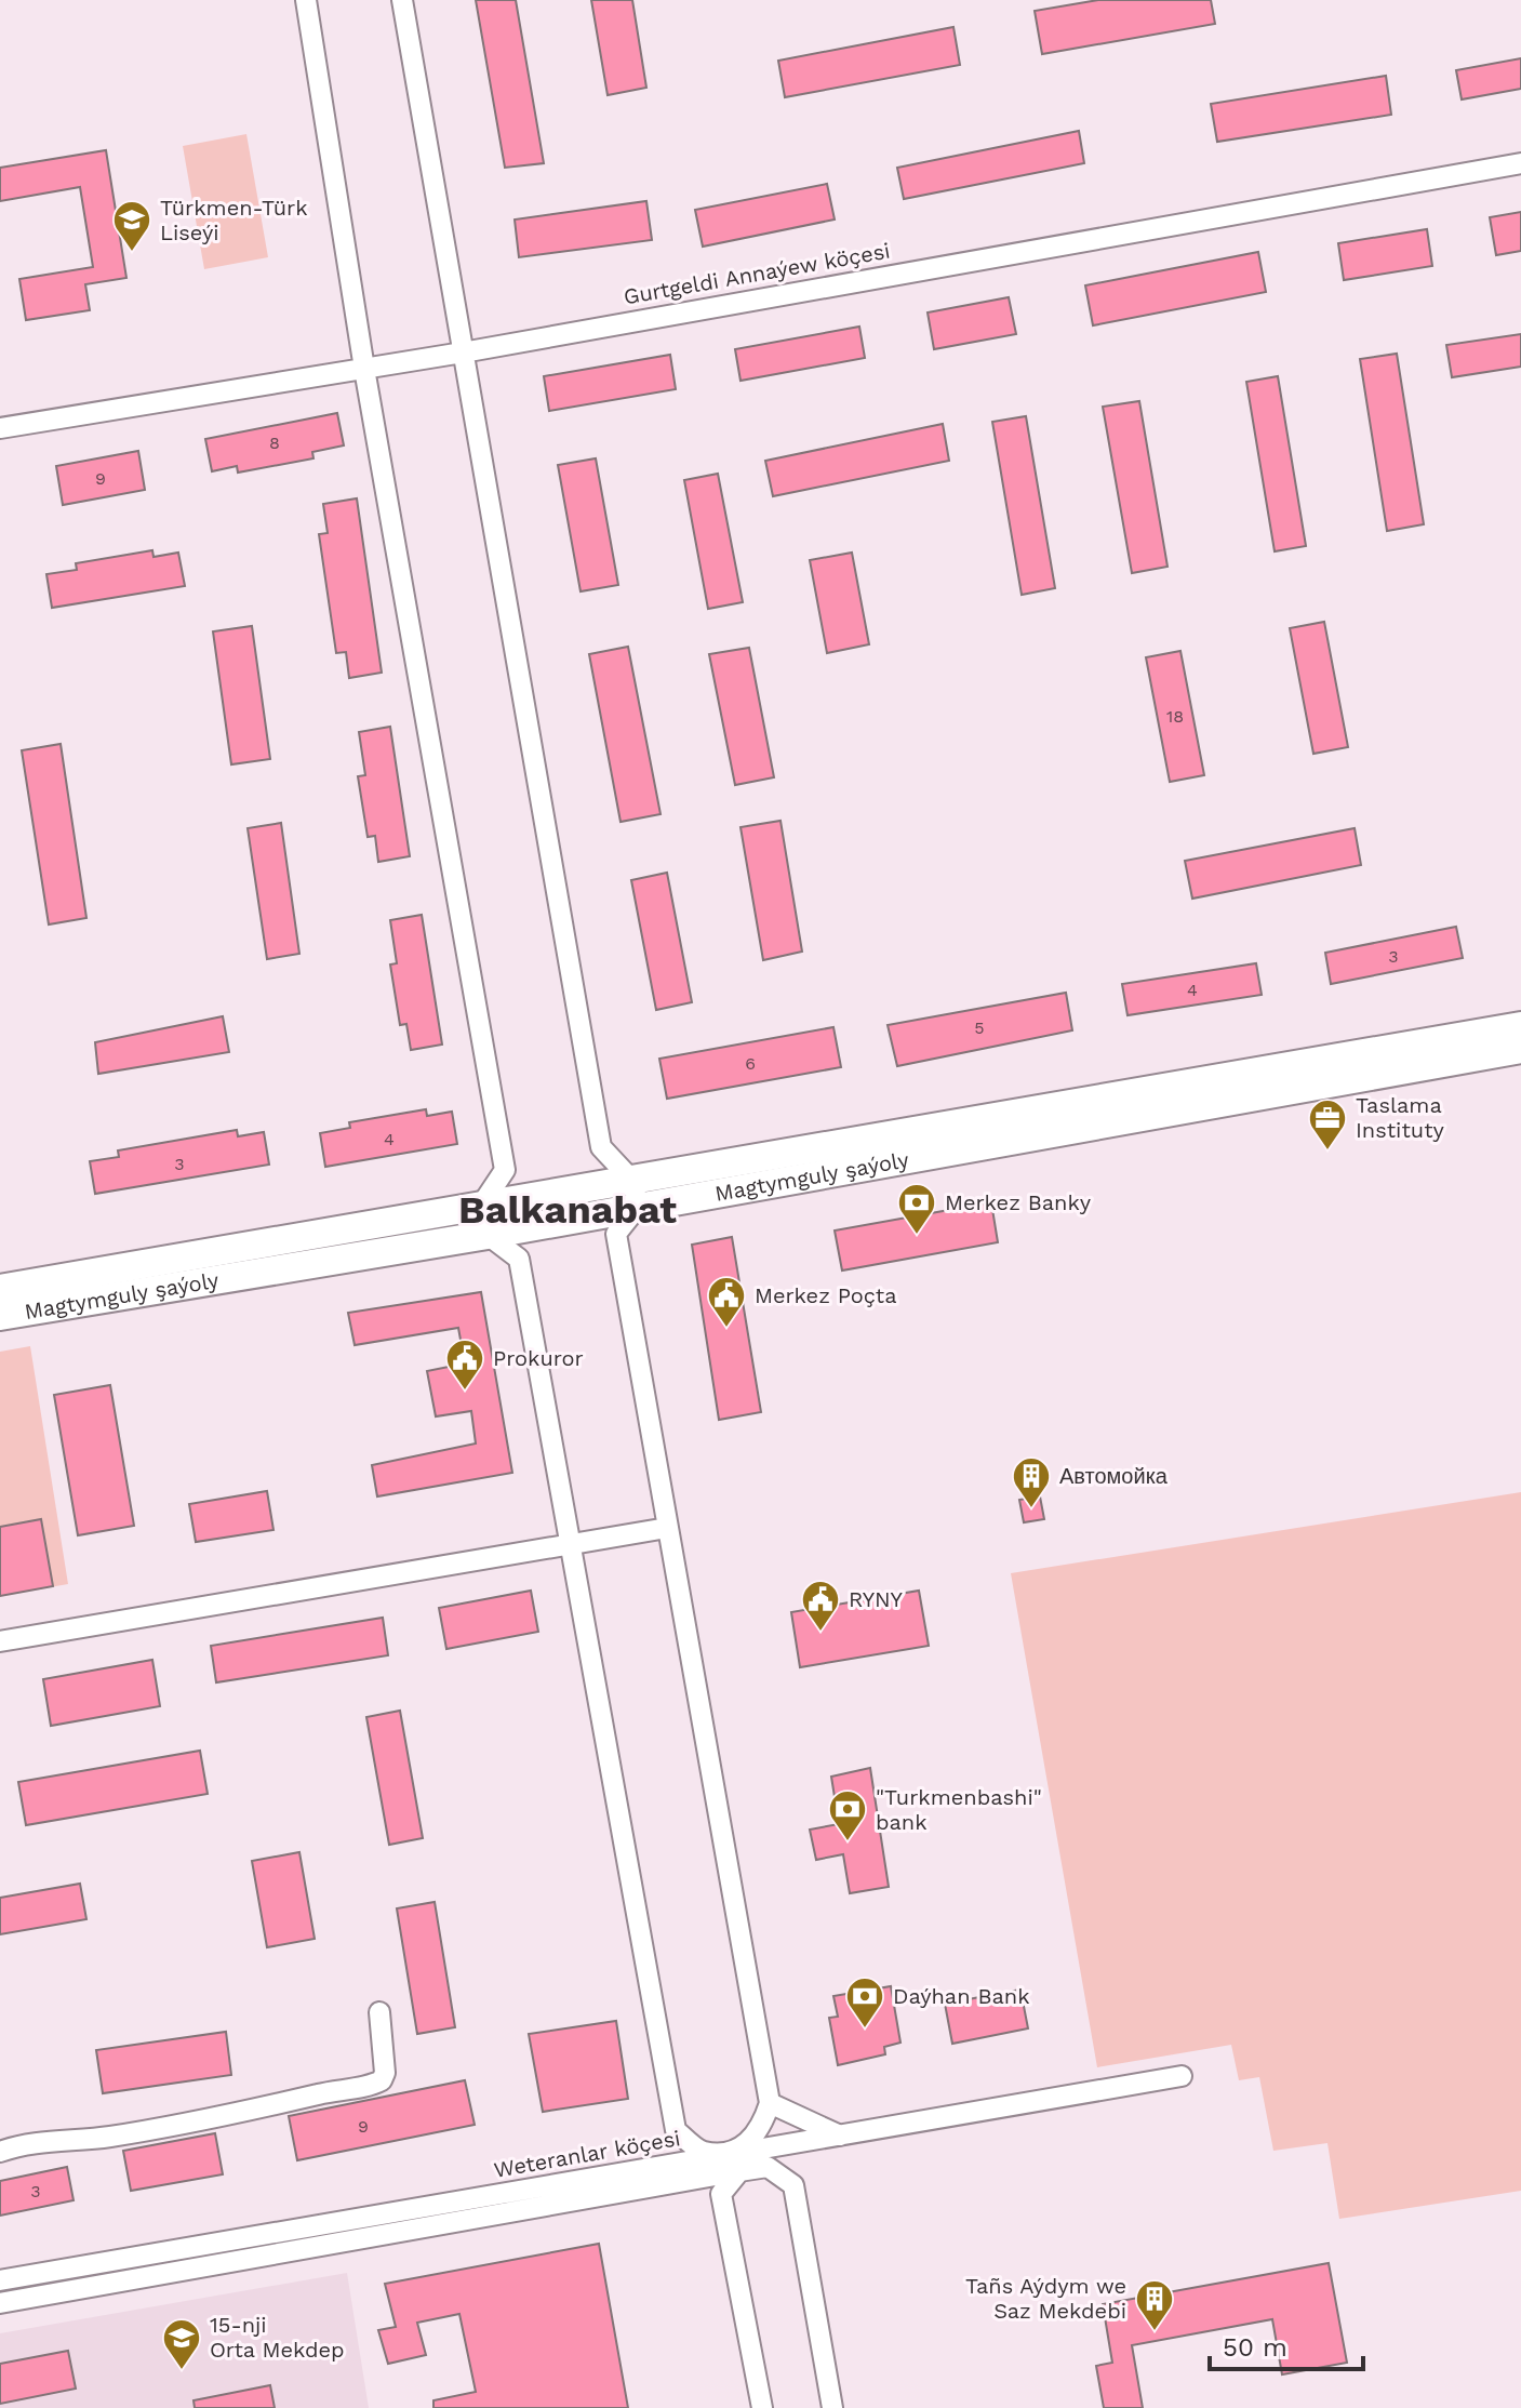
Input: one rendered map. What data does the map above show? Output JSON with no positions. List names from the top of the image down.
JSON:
{
  "streets": {
    "street": ["Gurtgeldi Annaýew köçesi", "Magtymguly şaýoly", "Weteranlar köçesi"]
  },
  "districts": ["Balkanabat"],
  "places": {
    "school or university": ["Türkmen-Türk Liseýi", "15-nji Orta Mekdep"],
    "office": ["Taslama Instituty"],
    "bank": ["Merkez Banky", "\"Turkmenbashi\" bank", "Daýhan Bank"],
    "public building": ["Merkez Poçta", "Prokuror", "RYNY"],
    "building": ["Автомойка", "Tañs Aýdym we Saz Mekdebi"]
  },
  "house_numbers": [
    "8",
    "9",
    "18",
    "3",
    "4",
    "5",
    "6",
    "4",
    "3",
    "9",
    "3"
  ],
  "scale_bar": "50 m"
}
